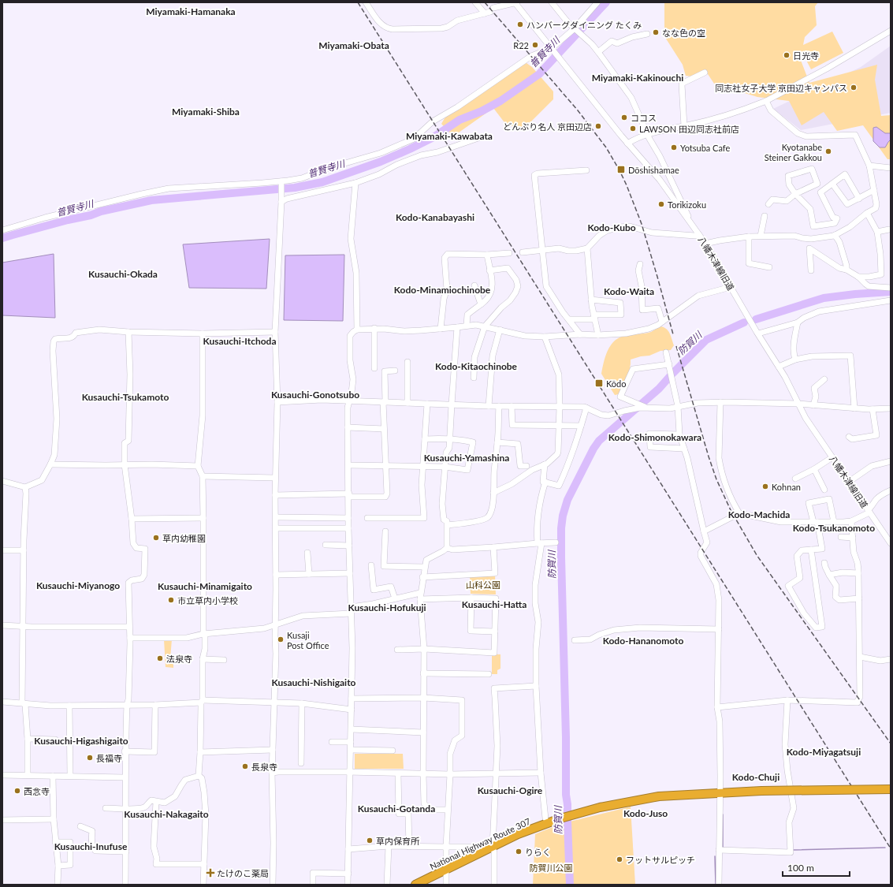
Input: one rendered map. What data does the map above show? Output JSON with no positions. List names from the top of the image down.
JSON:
{
  "streets": {
    "highway": ["National Highway Route 307"],
    "street": ["八幡木津線旧道"]
  },
  "districts": [
    "Miyamaki-Hamanaka",
    "Miyamaki-Obata",
    "Miyamaki-Kakinouchi",
    "Miyamaki-Shiba",
    "Miyamaki-Kawabata",
    "Kodo-Kanabayashi",
    "Kodo-Kubo",
    "Kusauchi-Okada",
    "Kodo-Minamiochinobe",
    "Kodo-Waita",
    "Kusauchi-Itchoda",
    "Kodo-Kitaochinobe",
    "Kusauchi-Gonotsubo",
    "Kusauchi-Tsukamoto",
    "Kodo-Shimonokawara",
    "Kusauchi-Yamashina",
    "Kodo-Machida",
    "Kodo-Tsukanomoto",
    "Kusauchi-Miyanogo",
    "Kusauchi-Minamigaito",
    "Kusauchi-Hatta",
    "Kusauchi-Hofukuji",
    "Kodo-Hananomoto",
    "Kusauchi-Nishigaito",
    "Kusauchi-Higashigaito",
    "Kodo-Miyagatsuji",
    "Kodo-Chuji",
    "Kusauchi-Ogire",
    "Kusauchi-Gotanda",
    "Kodo-Juso",
    "Kusauchi-Nakagaito",
    "Kusauchi-Inufuse"
  ],
  "water": ["普賢寺川", "防賀川"],
  "parks": ["山科公園", "防賀川公園"],
  "places": {
    "other": [
      "ハンバーグダイニング たくみ",
      "なな色の空",
      "R22",
      "日光寺",
      "同志社女子大学 京田辺キャンパス",
      "ココス",
      "どんぶり名人 京田辺店",
      "LAWSON 田辺同志社前店",
      "Yotsuba Cafe",
      "Kyotanabe Steiner Gakkou",
      "Torikizoku",
      "Kohnan",
      "草内幼稚園",
      "市立草内小学校",
      "Kusaji Post Office",
      "法泉寺",
      "長福寺",
      "長泉寺",
      "西念寺",
      "草内保育所",
      "りらく",
      "フットサルピッチ"
    ],
    "transit": ["Dōshishamae", "Kōdo"],
    "health": ["たけのこ薬局"]
  },
  "scale_bar": "100 m"
}
